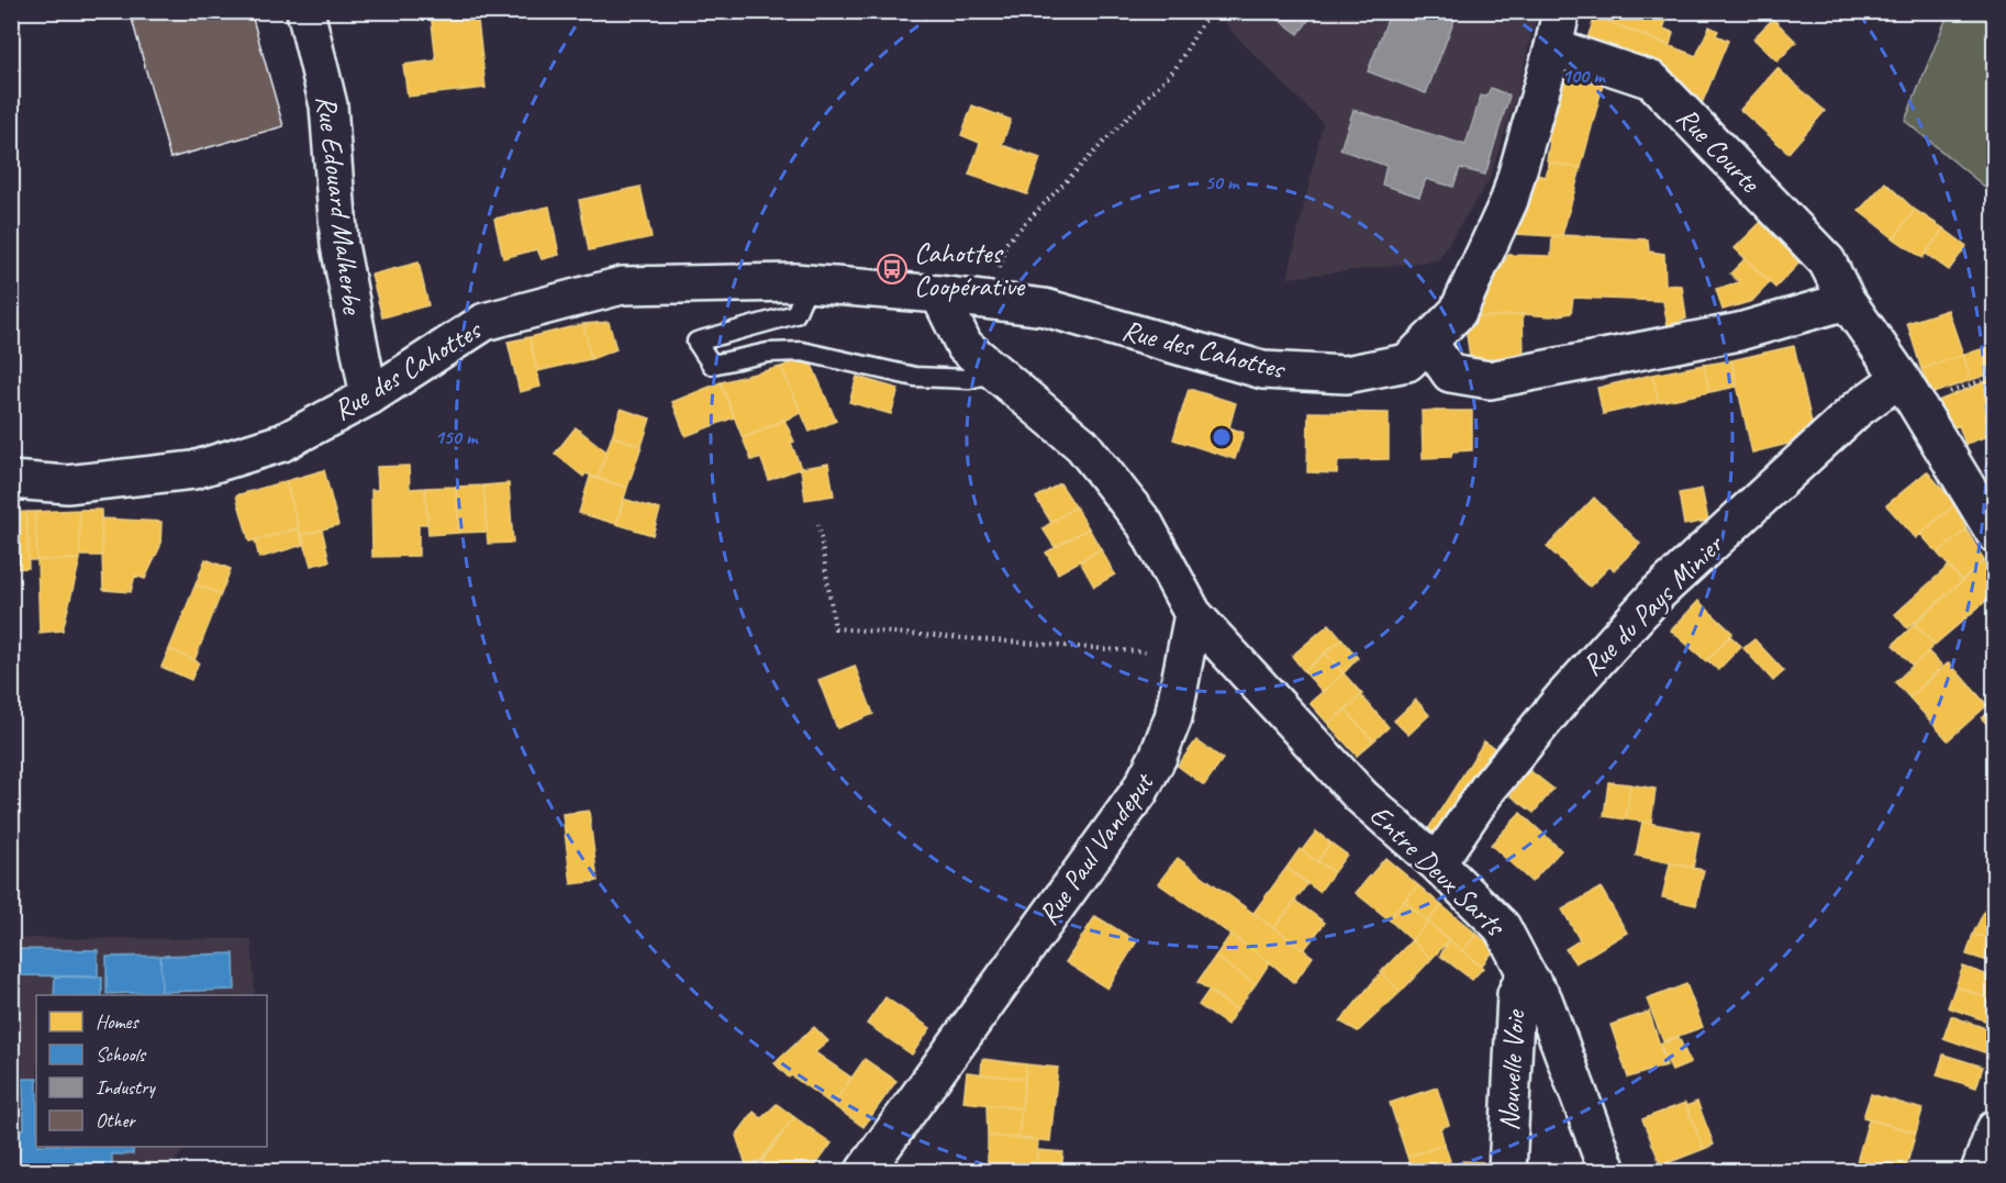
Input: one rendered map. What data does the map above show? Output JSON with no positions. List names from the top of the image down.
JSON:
{
  "streets": {
    "street": [
      "Rue Courte",
      "Rue Edouard Malherbe",
      "Rue des Cahottes",
      "Rue du Pays Minier",
      "Rue Paul Vandeput",
      "Entre Deux Sarts",
      "Nouvelle Voie"
    ]
  },
  "crossings": [
    ["Rue Courte", "Rue des Cahottes"],
    ["Rue Edouard Malherbe", "Rue des Cahottes"],
    ["Rue du Pays Minier", "Entre Deux Sarts"],
    ["Rue Paul Vandeput", "Entre Deux Sarts"],
    ["Entre Deux Sarts", "Nouvelle Voie"]
  ],
  "places": {
    "bus stop": ["Cahottes Coopérative"]
  },
  "legend": [
    "Homes",
    "Schools",
    "Industry",
    "Other"
  ],
  "rings": ["100 m", "50 m", "150 m"]
}
